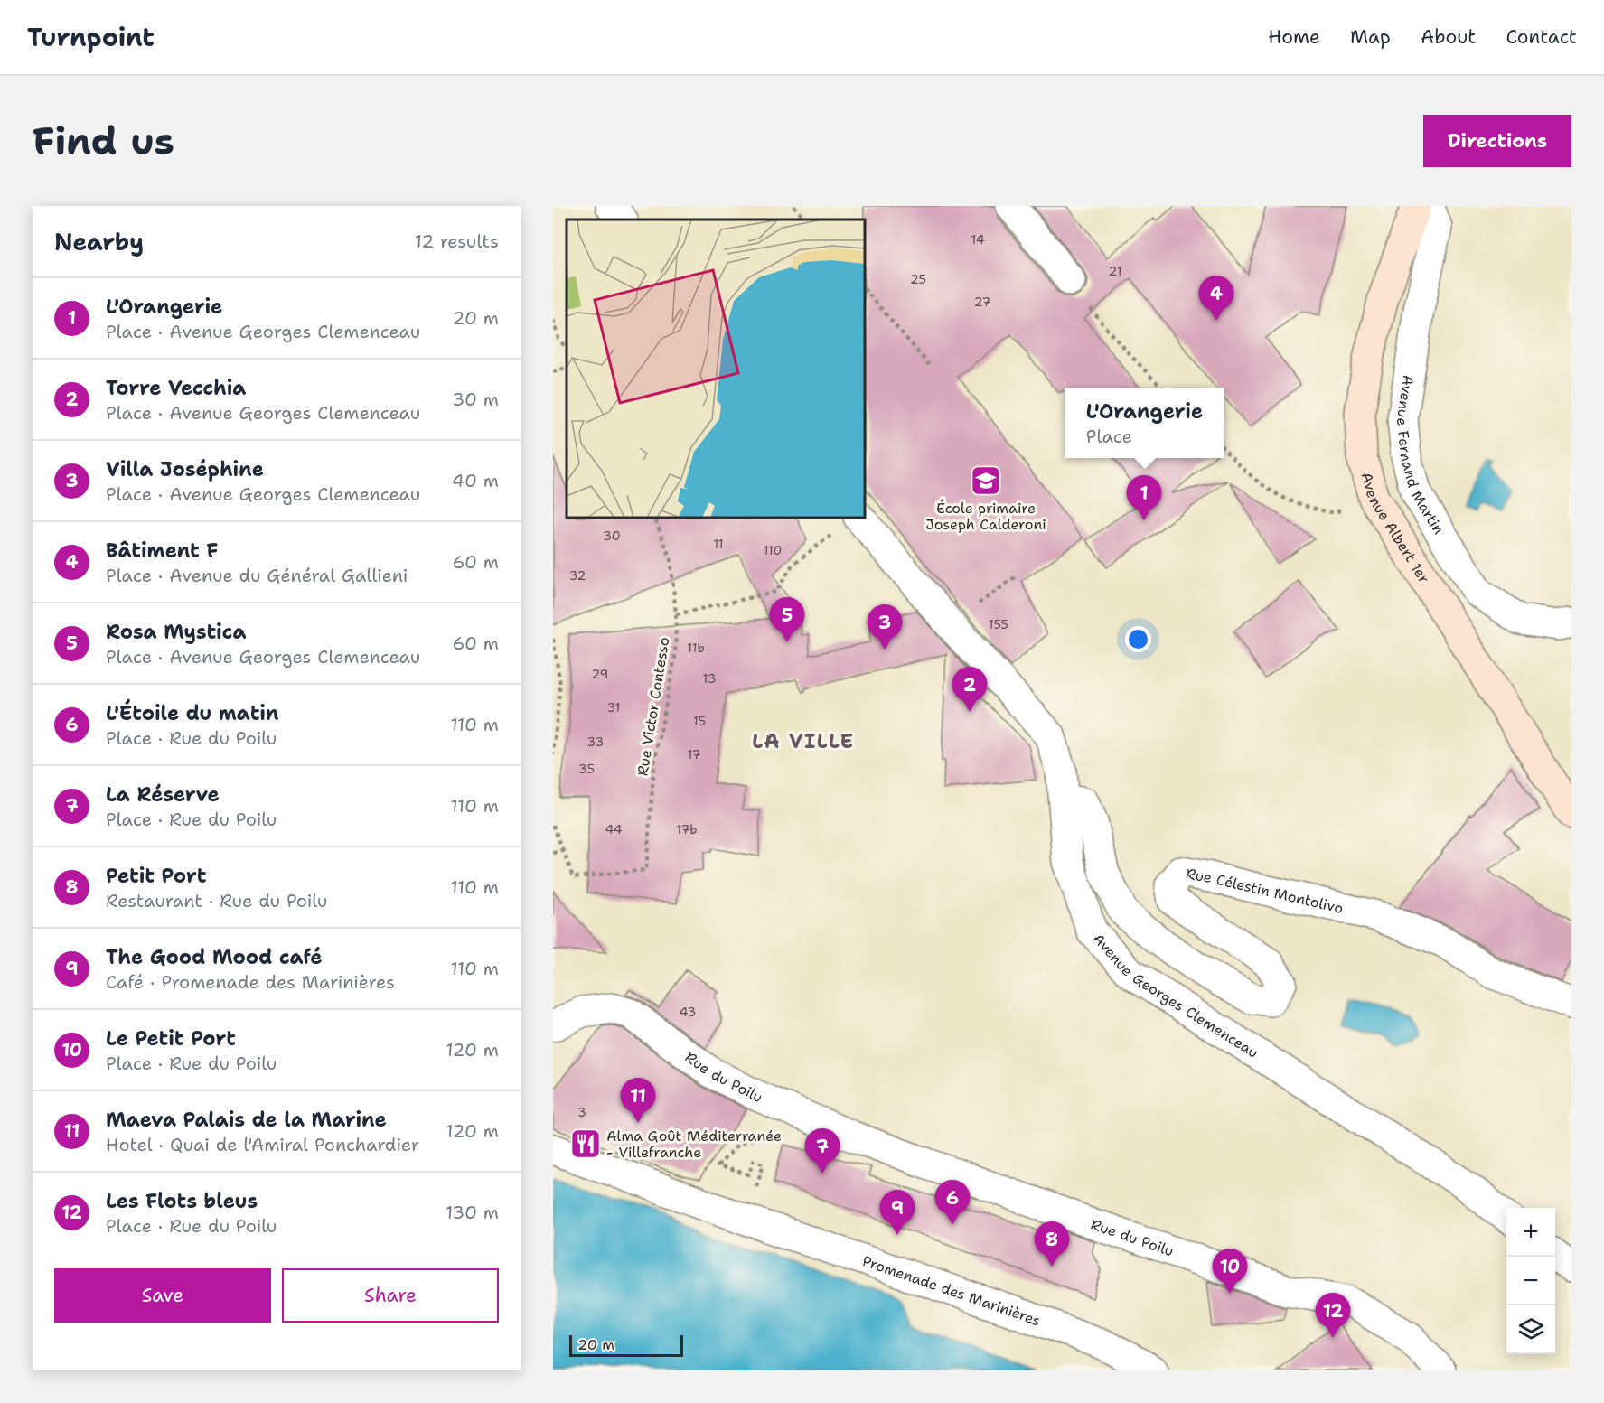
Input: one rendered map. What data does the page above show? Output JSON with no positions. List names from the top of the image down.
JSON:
{
  "streets": {
    "main road": ["Avenue Albert 1er"],
    "street": [
      "Avenue Fernand Martin",
      "Rue Célestin Montolivo",
      "Avenue Georges Clemenceau",
      "Rue du Poilu",
      "Promenade des Marinières"
    ],
    "path": ["Rue Victor Contesso"]
  },
  "crossings": [
    ["Rue Célestin Montolivo", "Avenue Georges Clemenceau"]
  ],
  "districts": ["LA VILLE"],
  "places": {
    "school or university": ["École primaire Joseph Calderoni"],
    "restaurant": ["Alma Goût Méditerranée - Villefranche"]
  },
  "house_numbers": [
    "14",
    "21",
    "25",
    "27",
    "30",
    "11",
    "110",
    "32",
    "155",
    "11b",
    "29",
    "13",
    "31",
    "15",
    "33",
    "17",
    "35",
    "44",
    "17b",
    "43",
    "3"
  ],
  "scale_bar": "20 m",
  "page": {
    "header": "Turnpoint",
    "nav": [
      "Home",
      "Map",
      "About",
      "Contact"
    ],
    "buttons": [
      "Directions",
      ["Save", "Share"]
    ],
    "title": "Find us",
    "heading": ["Nearby", "12 results"],
    "pins": [
      "4",
      "1",
      "5",
      "3",
      "2",
      "11",
      "7",
      "6",
      "9",
      "8",
      "10",
      "12"
    ],
    "list": [
      {
        "mark": "1",
        "name": "L'Orangerie",
        "note": "Place · Avenue Georges Clemenceau",
        "value": "20 m"
      },
      {
        "mark": "2",
        "name": "Torre Vecchia",
        "note": "Place · Avenue Georges Clemenceau",
        "value": "30 m"
      },
      {
        "mark": "3",
        "name": "Villa Joséphine",
        "note": "Place · Avenue Georges Clemenceau",
        "value": "40 m"
      },
      {
        "mark": "4",
        "name": "Bâtiment F",
        "note": "Place · Avenue du Général Gallieni",
        "value": "60 m"
      },
      {
        "mark": "5",
        "name": "Rosa Mystica",
        "note": "Place · Avenue Georges Clemenceau",
        "value": "60 m"
      },
      {
        "mark": "6",
        "name": "L'Étoile du matin",
        "note": "Place · Rue du Poilu",
        "value": "110 m"
      },
      {
        "mark": "7",
        "name": "La Réserve",
        "note": "Place · Rue du Poilu",
        "value": "110 m"
      },
      {
        "mark": "8",
        "name": "Petit Port",
        "note": "Restaurant · Rue du Poilu",
        "value": "110 m"
      },
      {
        "mark": "9",
        "name": "The Good Mood café",
        "note": "Café · Promenade des Marinières",
        "value": "110 m"
      },
      {
        "mark": "10",
        "name": "Le Petit Port",
        "note": "Place · Rue du Poilu",
        "value": "120 m"
      },
      {
        "mark": "11",
        "name": "Maeva Palais de la Marine",
        "note": "Hotel · Quai de l'Amiral Ponchardier",
        "value": "120 m"
      },
      {
        "mark": "12",
        "name": "Les Flots bleus",
        "note": "Place · Rue du Poilu",
        "value": "130 m"
      }
    ],
    "popup": ["L'Orangerie", "Place"],
    "map_buttons": ["+", "−"],
    "scale": "20 m"
  }
}
